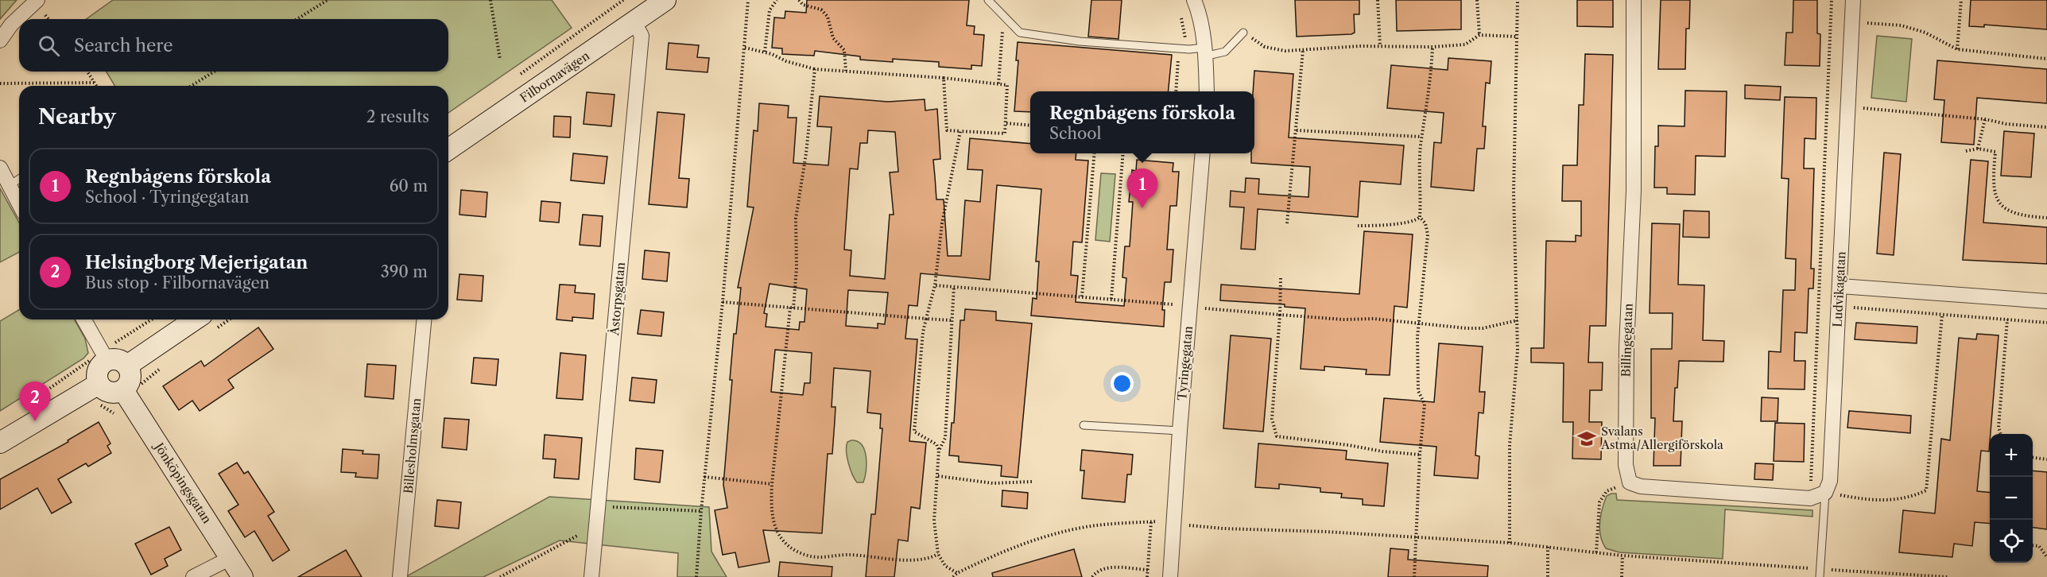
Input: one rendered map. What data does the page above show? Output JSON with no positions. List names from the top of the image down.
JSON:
{
  "streets": {
    "street": [
      "Filbornavägen",
      "Ludvikagatan",
      "Åstorpsgatan",
      "Billingegatan",
      "Tyringegatan",
      "Billesholmsgatan",
      "Jönköpingsgatan"
    ]
  },
  "crossings": [
    ["Filbornavägen", "Åstorpsgatan"]
  ],
  "places": {
    "school or university": ["Svalans Astma/Allergiförskola"]
  },
  "page": {
    "search": "Search here",
    "heading": ["Nearby", "2 results"],
    "popup": ["Regnbågens förskola", "School"],
    "list": [
      {
        "mark": "1",
        "name": "Regnbågens förskola",
        "note": "School · Tyringegatan",
        "value": "60 m"
      },
      {
        "mark": "2",
        "name": "Helsingborg Mejerigatan",
        "note": "Bus stop · Filbornavägen",
        "value": "390 m"
      }
    ],
    "pins": ["1", "2"],
    "map_buttons": ["+", "−"]
  }
}
